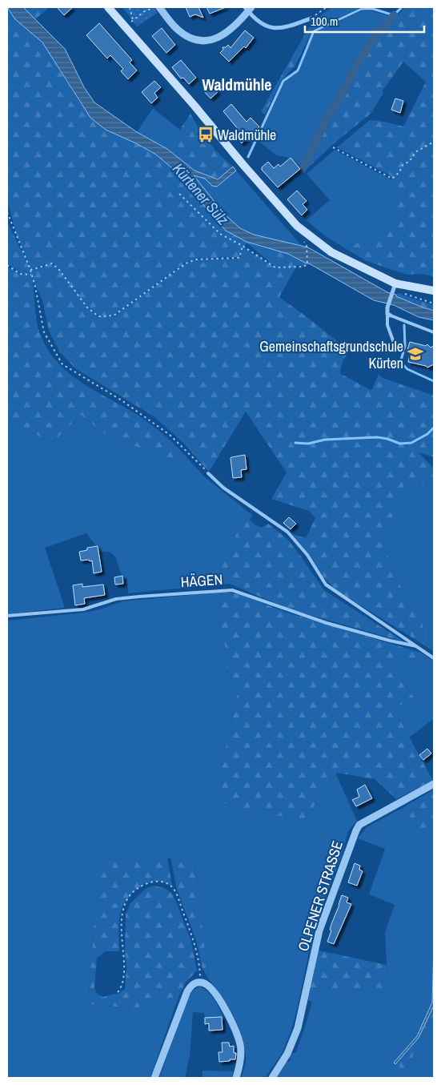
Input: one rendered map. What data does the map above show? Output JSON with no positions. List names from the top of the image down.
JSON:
{
  "streets": {
    "street": ["OLPENER STRASSE"],
    "lane": ["HÄGEN"]
  },
  "districts": ["Waldmühle"],
  "water": ["Kürtener Sülz"],
  "places": {
    "bus stop": ["Waldmühle"],
    "school or university": ["Gemeinschaftsgrundschule Kürten"]
  },
  "scale_bar": "100 m"
}
